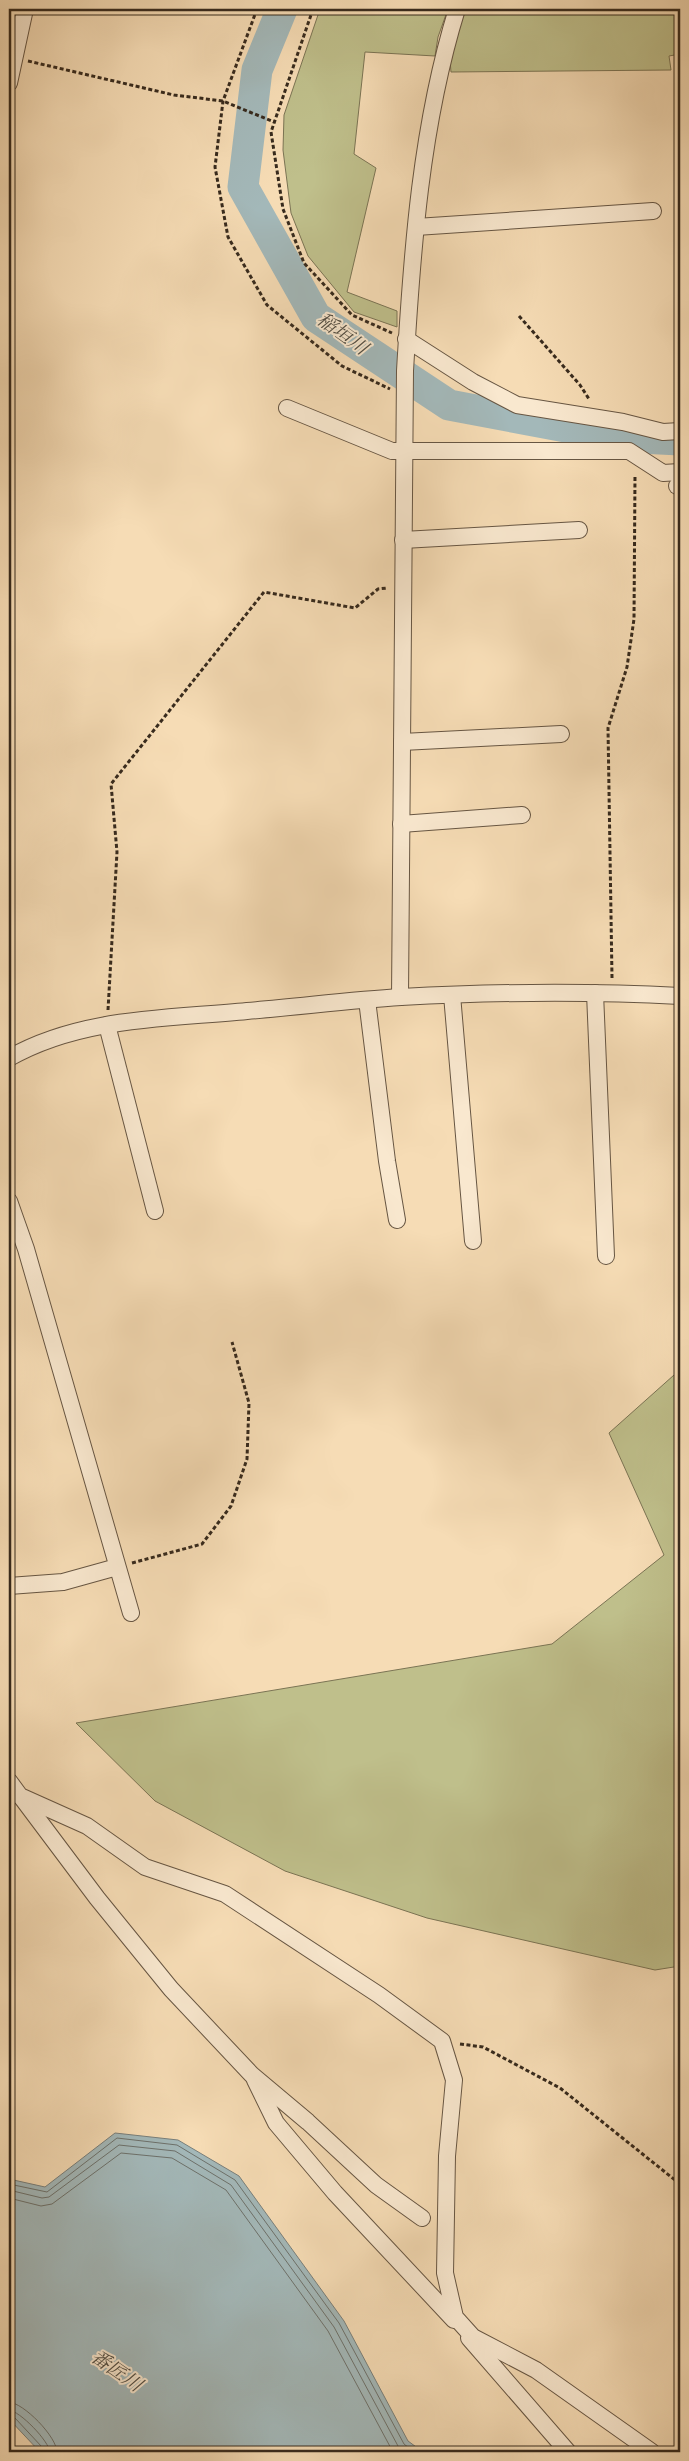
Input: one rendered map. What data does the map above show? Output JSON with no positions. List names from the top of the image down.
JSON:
{
  "water": ["稲垣川", "番匠川"]
}
